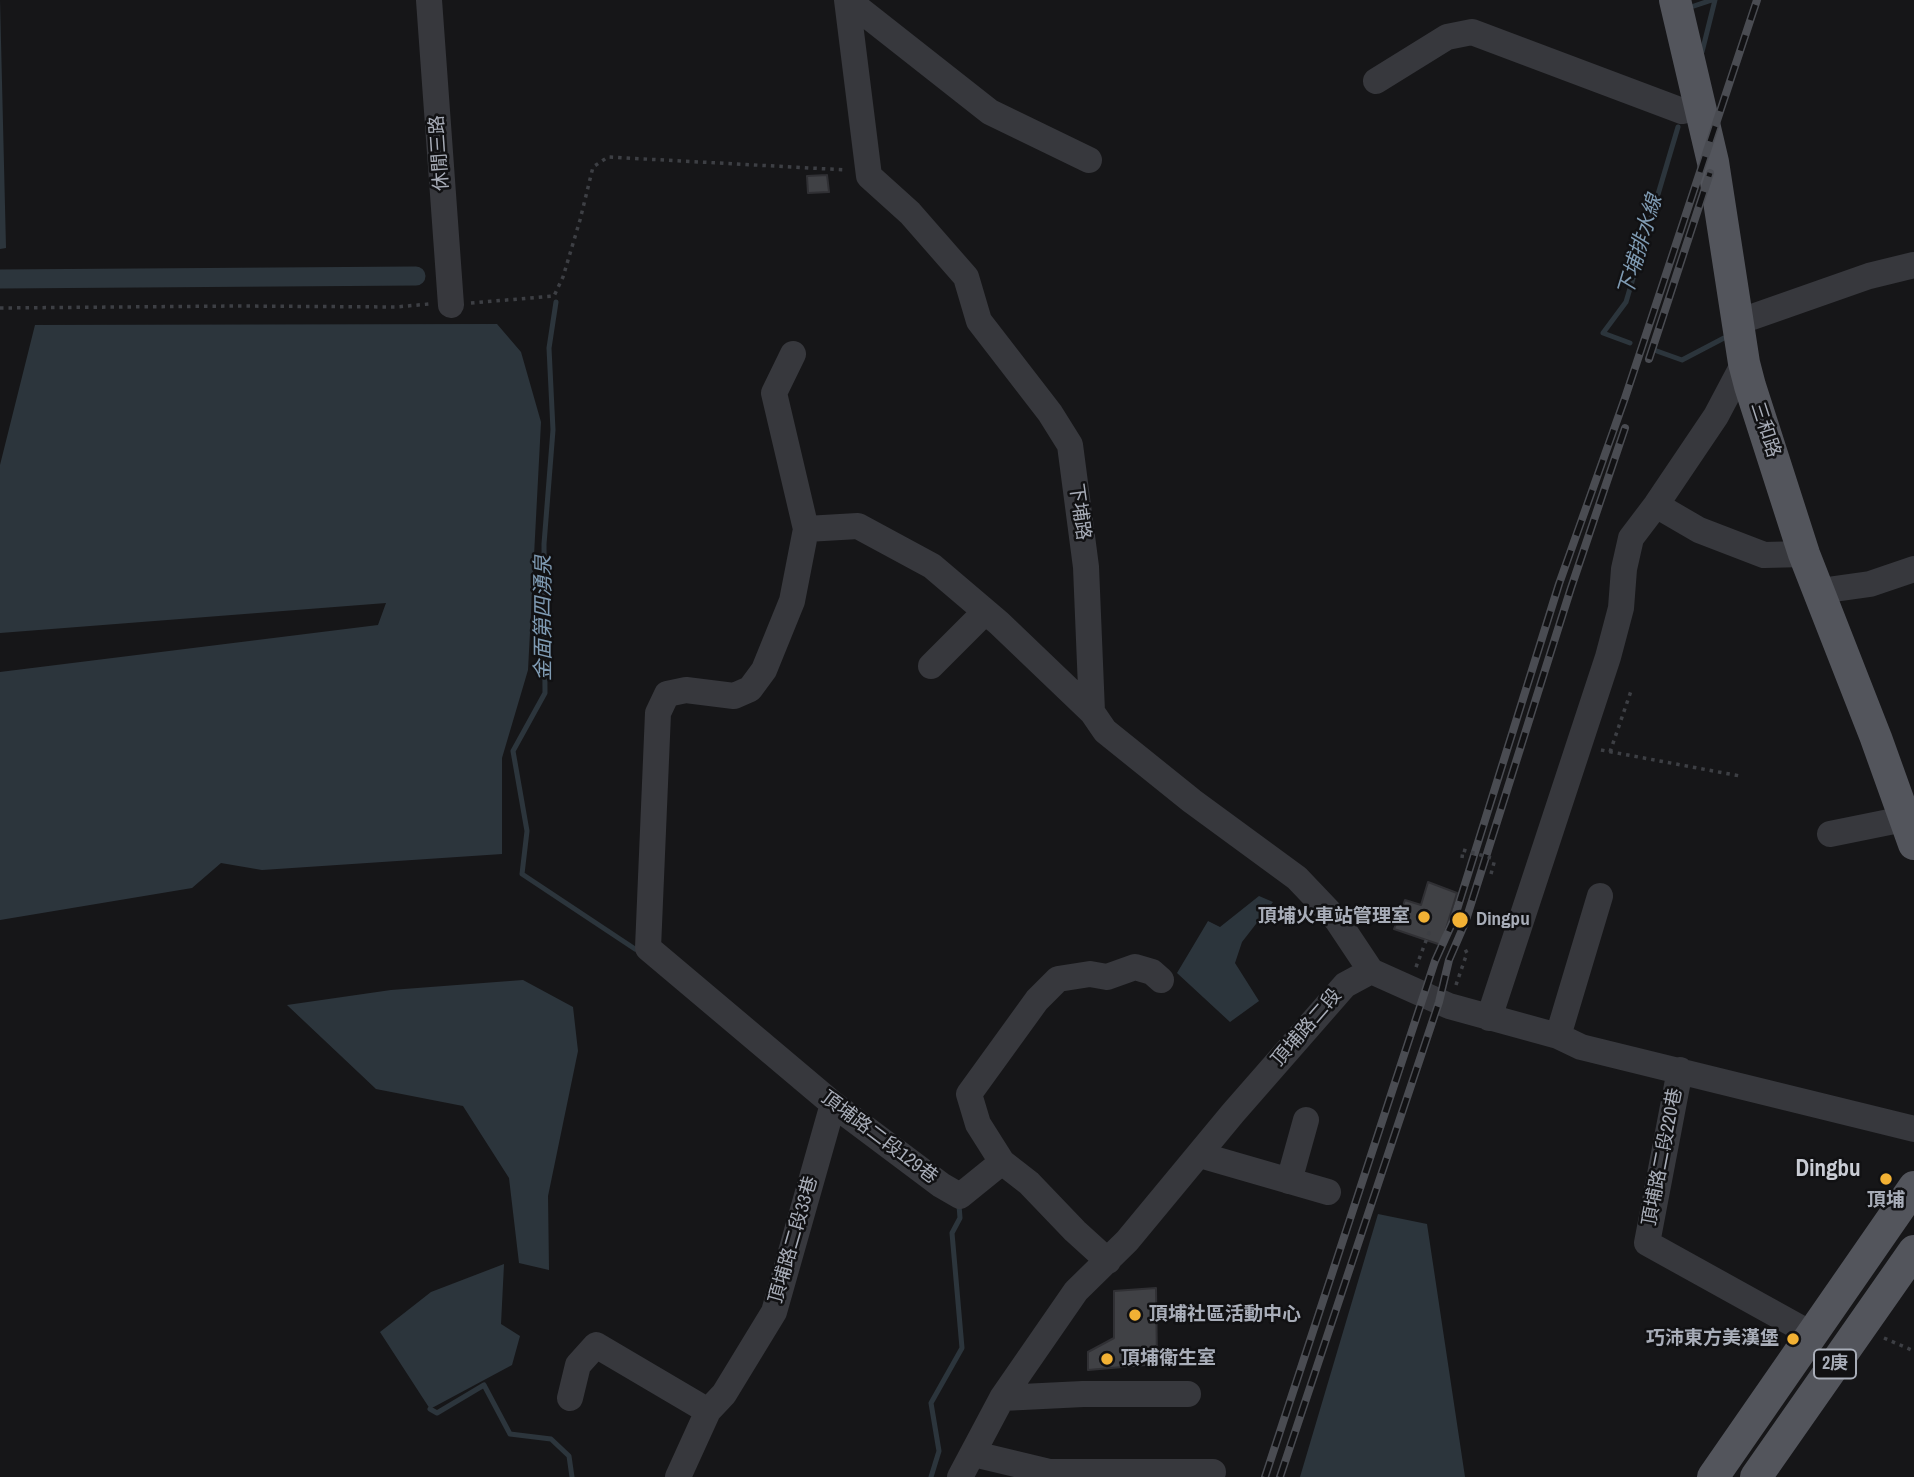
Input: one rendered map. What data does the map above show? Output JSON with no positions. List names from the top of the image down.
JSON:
{
  "streets": {
    "main road": ["三和路", "2庚"],
    "street": [
      "休閒三路",
      "下埔路",
      "頂埔路二段",
      "頂埔路二段129巷",
      "頂埔路二段220巷",
      "頂埔路二段33巷"
    ]
  },
  "crossings": [
    ["頂埔路二段129巷", "頂埔路二段33巷"],
    ["頂埔路二段220巷", "2庚"]
  ],
  "districts": ["Dingbu"],
  "water": ["下埔排水線", "金面第四湧泉"],
  "places": [
    "頂埔火車站管理室",
    "Dingpu",
    "頂埔",
    "頂埔社區活動中心",
    "巧沛東方美漢堡",
    "頂埔衛生室"
  ]
}
